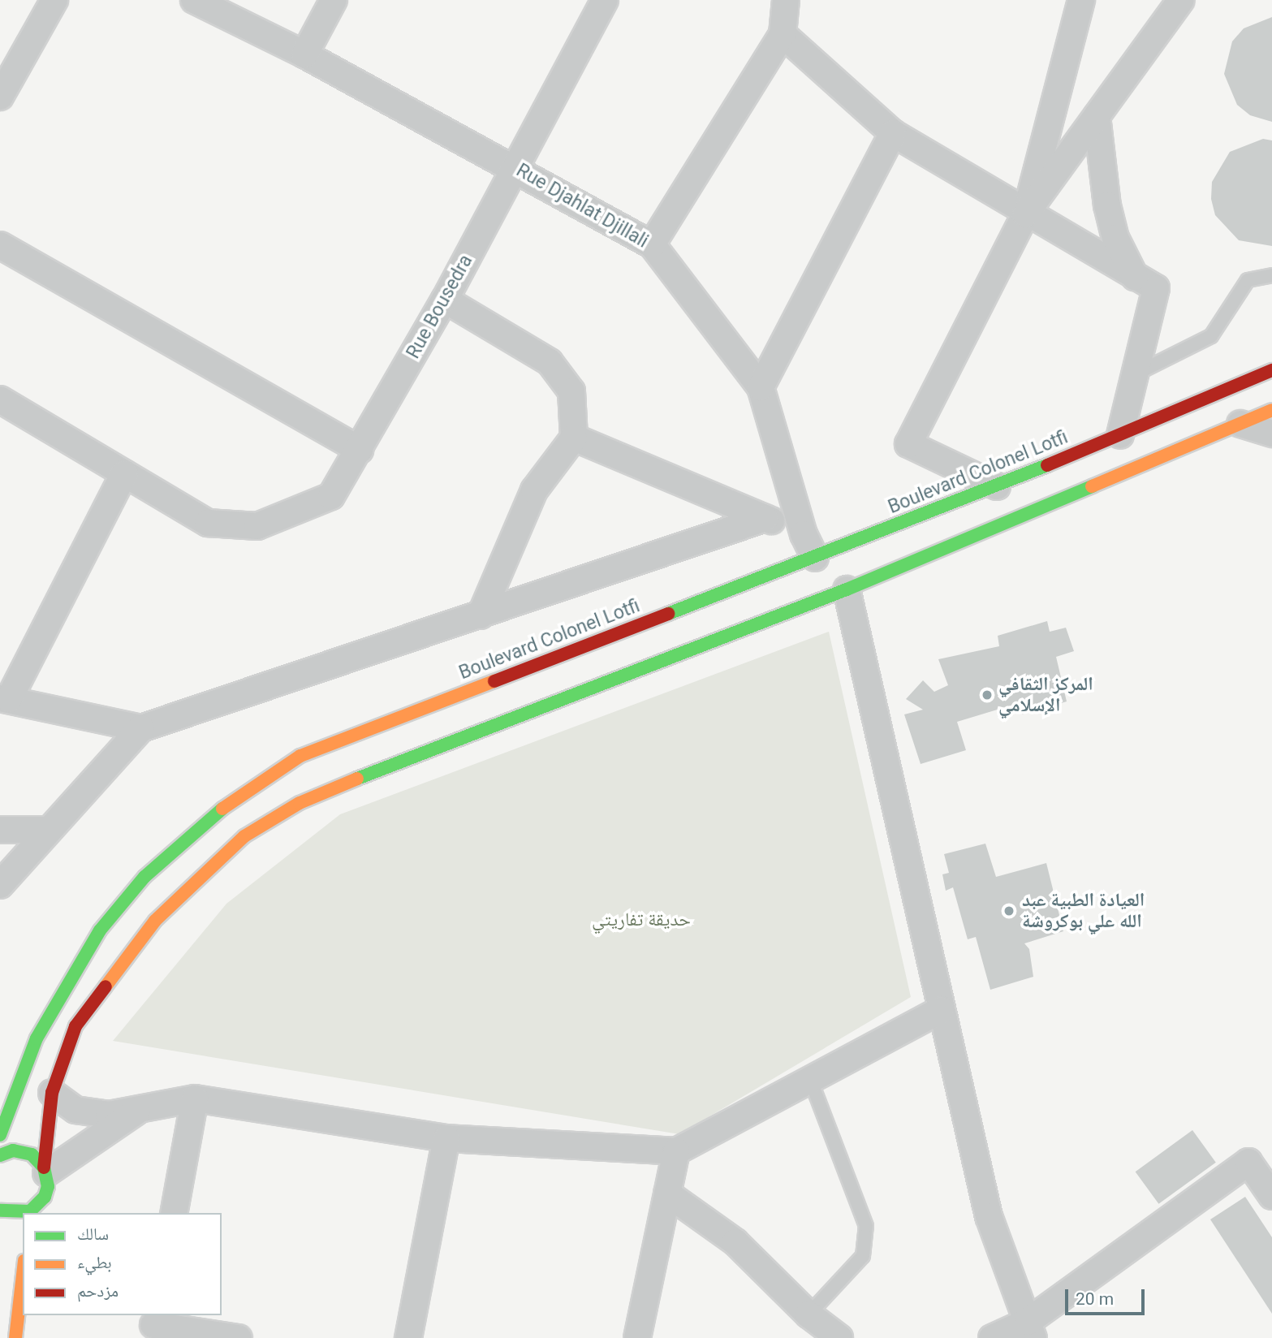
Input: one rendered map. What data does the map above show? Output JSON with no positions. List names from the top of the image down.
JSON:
{
  "streets": {
    "main road": ["Boulevard Colonel Lotfi"],
    "street": ["Rue Djahlat Djillali", "Rue Bousedra"]
  },
  "crossings": [
    ["Rue Djahlat Djillali", "Rue Bousedra"],
    ["Rue Djahlat Djillali", "Boulevard Colonel Lotfi"]
  ],
  "parks": ["حديقة تفاريتي"],
  "places": ["المركز الثقافي الإسلامي", "العيادة الطبية عبد الله علي بوكروشة"],
  "legend": ["سالك", "بطيء", "مزدحم"],
  "scale_bar": "20 m"
}
